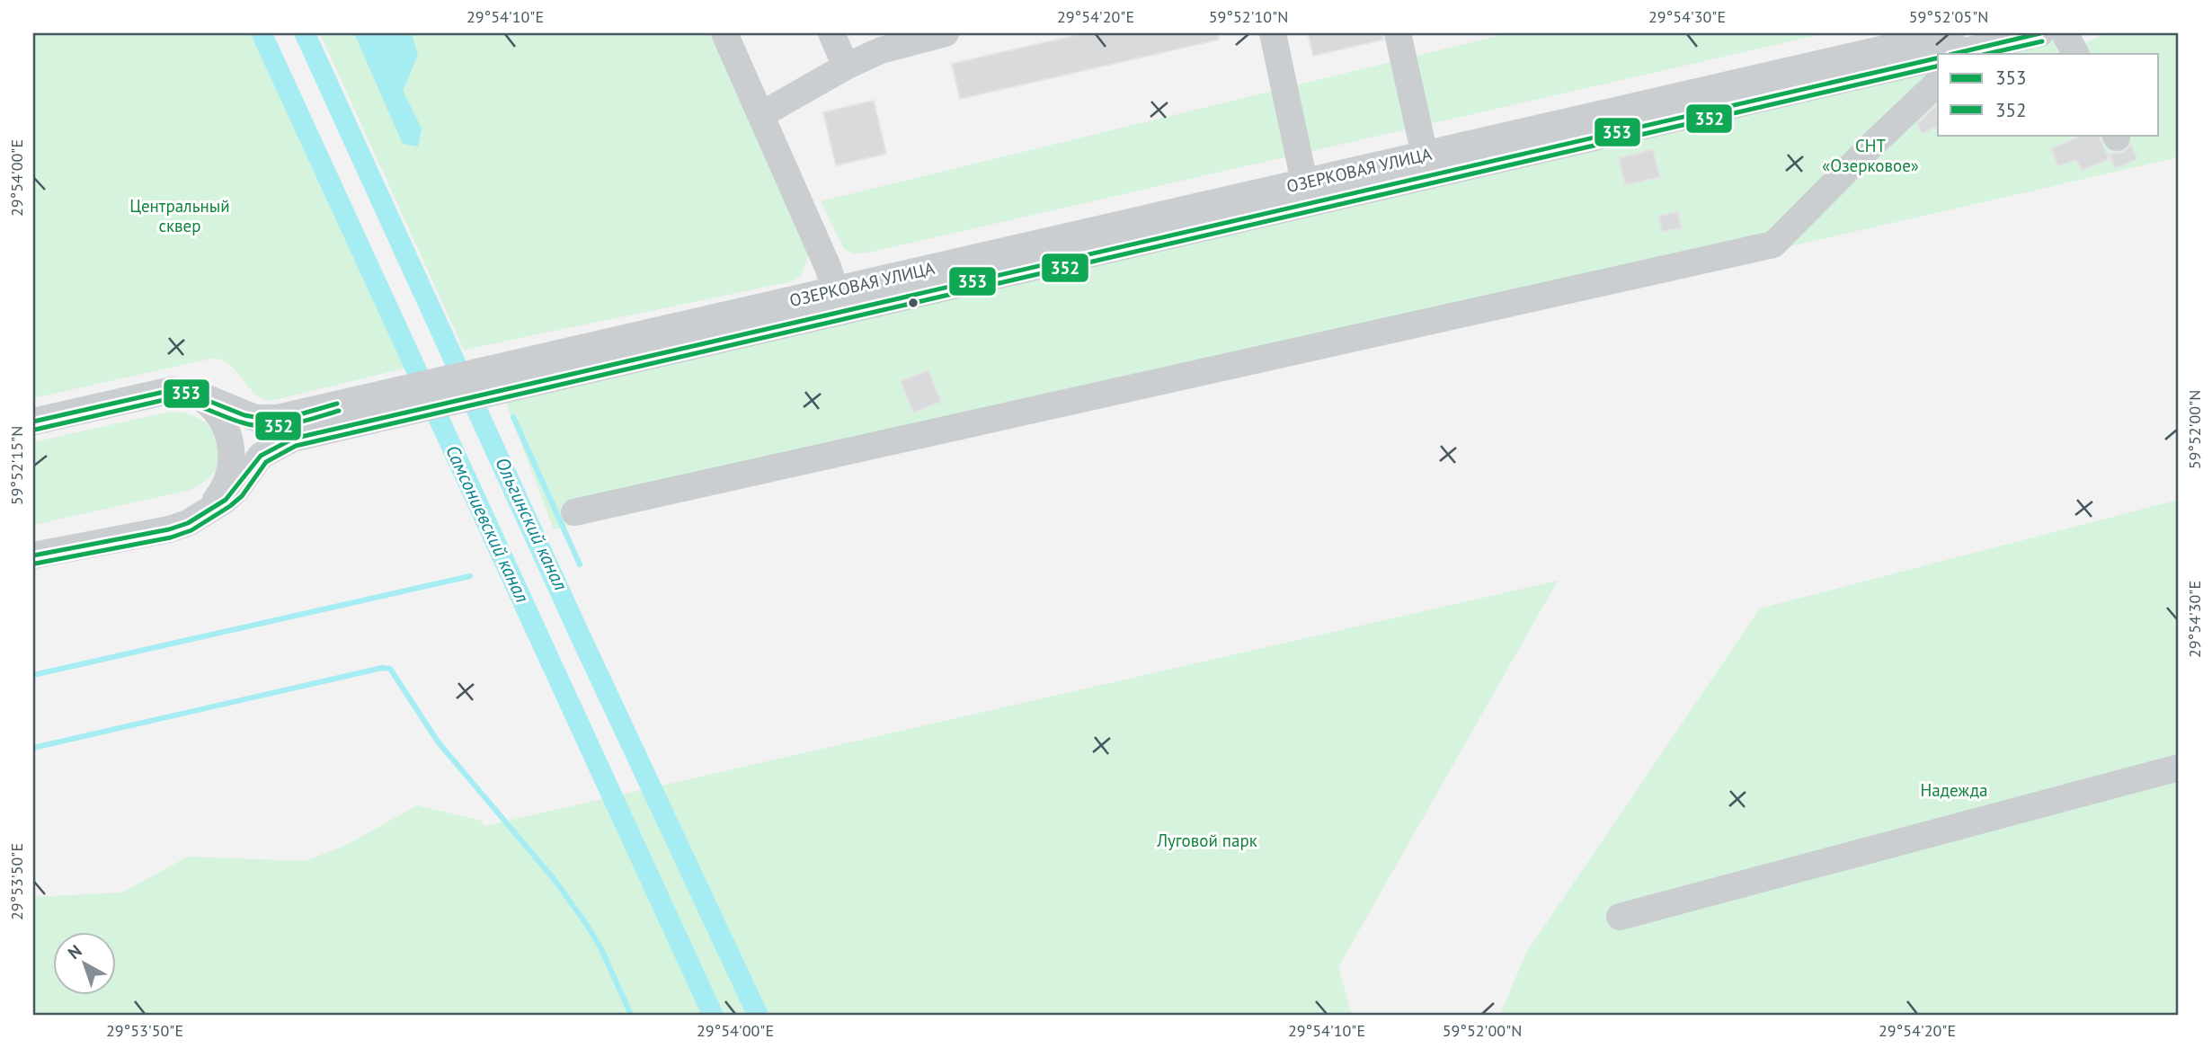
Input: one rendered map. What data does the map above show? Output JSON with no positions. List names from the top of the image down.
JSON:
{
  "streets": {
    "street": ["ОЗЕРКОВАЯ УЛИЦА"]
  },
  "water": ["Самсониевский канал", "Ольгинский канал"],
  "parks": [
    "СНТ «Озерковое»",
    "Центральный сквер",
    "Надежда",
    "Луговой парк"
  ],
  "lines": ["transit line 353", "transit line 352"],
  "legend": ["353", "352"],
  "north": "top left",
  "coordinates": [
    "29°54'10\"E",
    "29°54'20\"E",
    "59°52'10\"N",
    "29°54'30\"E",
    "59°52'05\"N",
    "29°54'00\"E",
    "59°52'00\"N",
    "59°52'15\"N",
    "29°53'50\"E"
  ]
}
